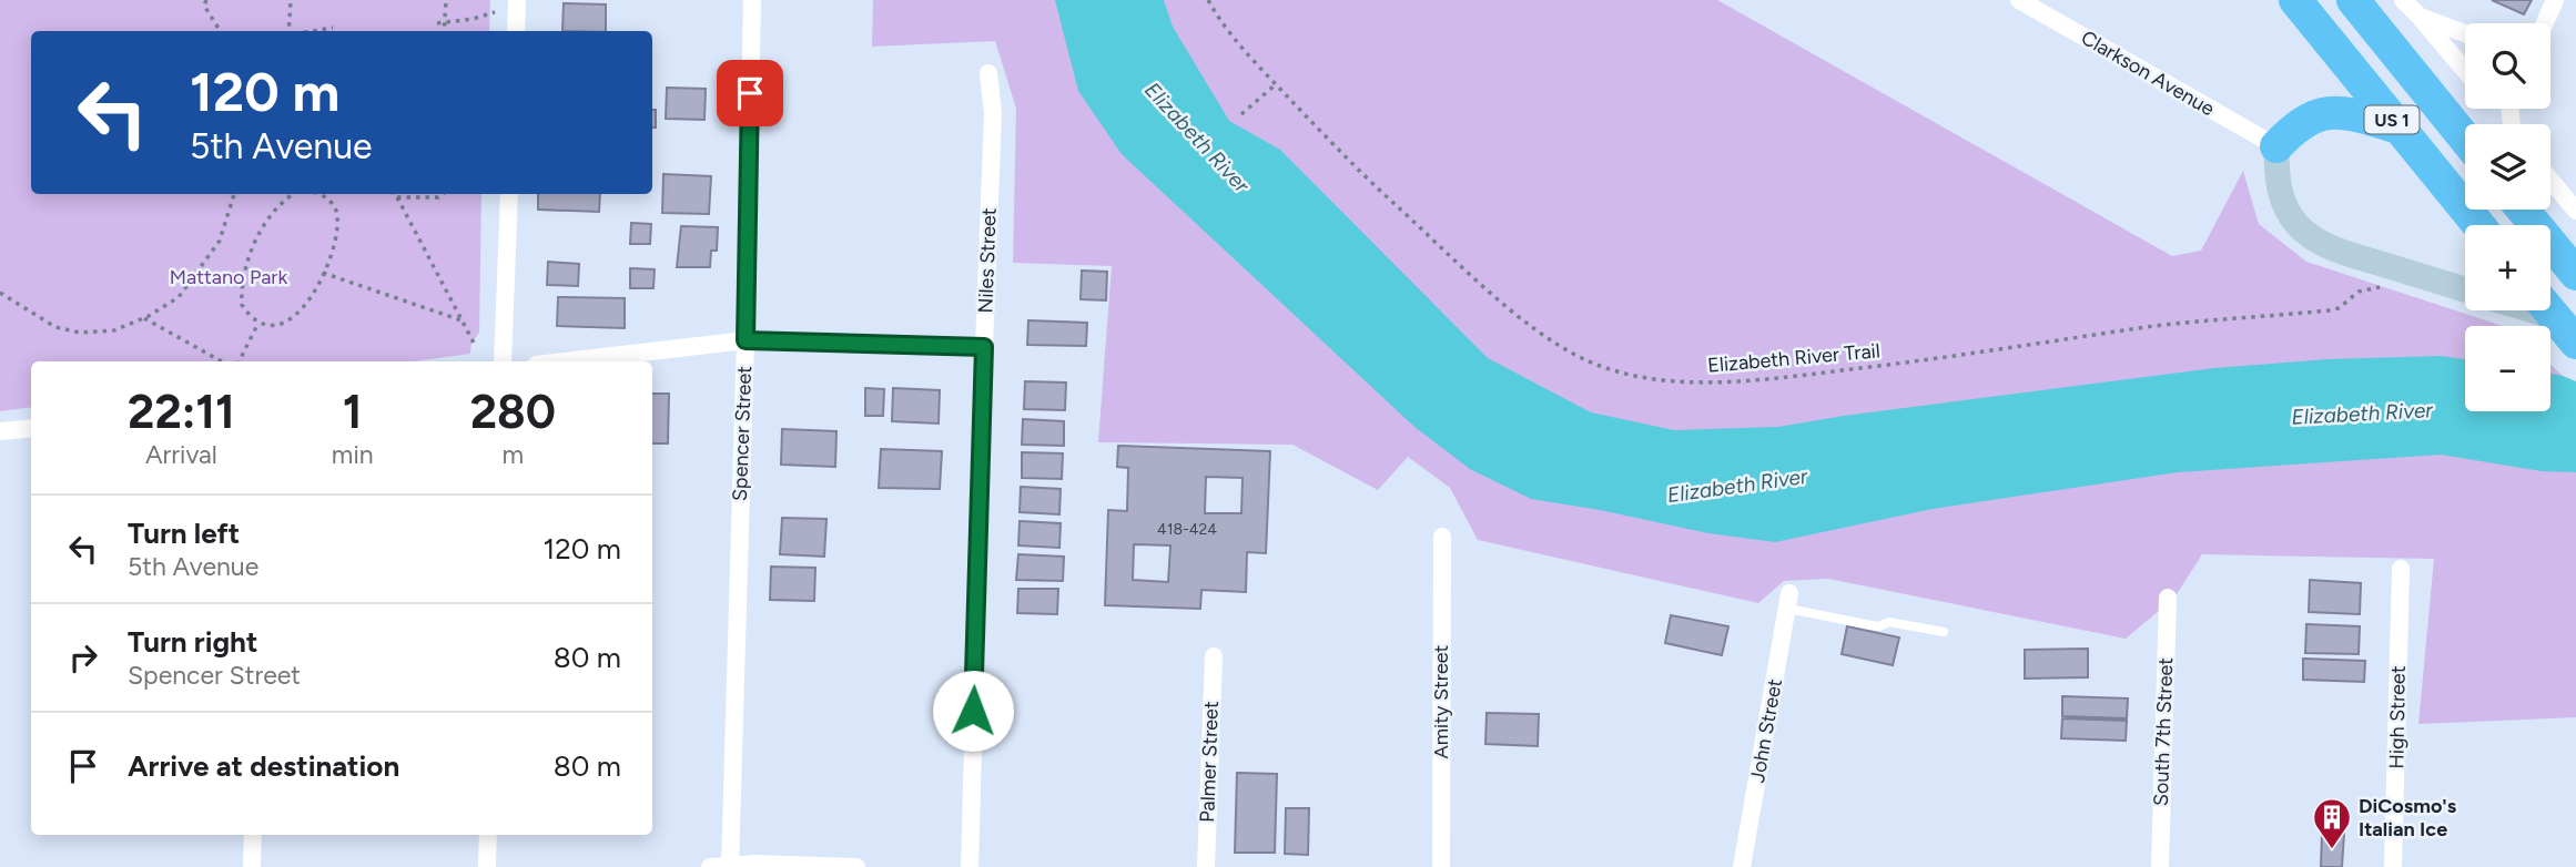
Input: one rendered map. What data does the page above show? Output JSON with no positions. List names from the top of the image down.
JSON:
{
  "streets": {
    "highway": ["US 1"],
    "street": [
      "Clarkson Avenue",
      "Niles Street",
      "Spencer Street",
      "Amity Street",
      "High Street",
      "John Street",
      "South 7th Street",
      "Palmer Street"
    ],
    "path": ["Elizabeth River Trail"]
  },
  "water": ["Elizabeth River"],
  "parks": ["Mattano Park"],
  "places": {
    "building": ["DiCosmo's Italian Ice"]
  },
  "house_numbers": ["418-424"],
  "page": {
    "map_buttons": ["+", "−"],
    "turn": ["120 m", "5th Avenue"],
    "eta": [
      "22:11",
      "Arrival",
      "1",
      "min",
      "280",
      "m"
    ],
    "list": [
      {
        "name": "Turn left",
        "note": "5th Avenue",
        "value": "120 m"
      },
      {
        "name": "Turn right",
        "note": "Spencer Street",
        "value": "80 m"
      },
      {
        "name": "Arrive at destination",
        "value": "80 m"
      }
    ]
  }
}
